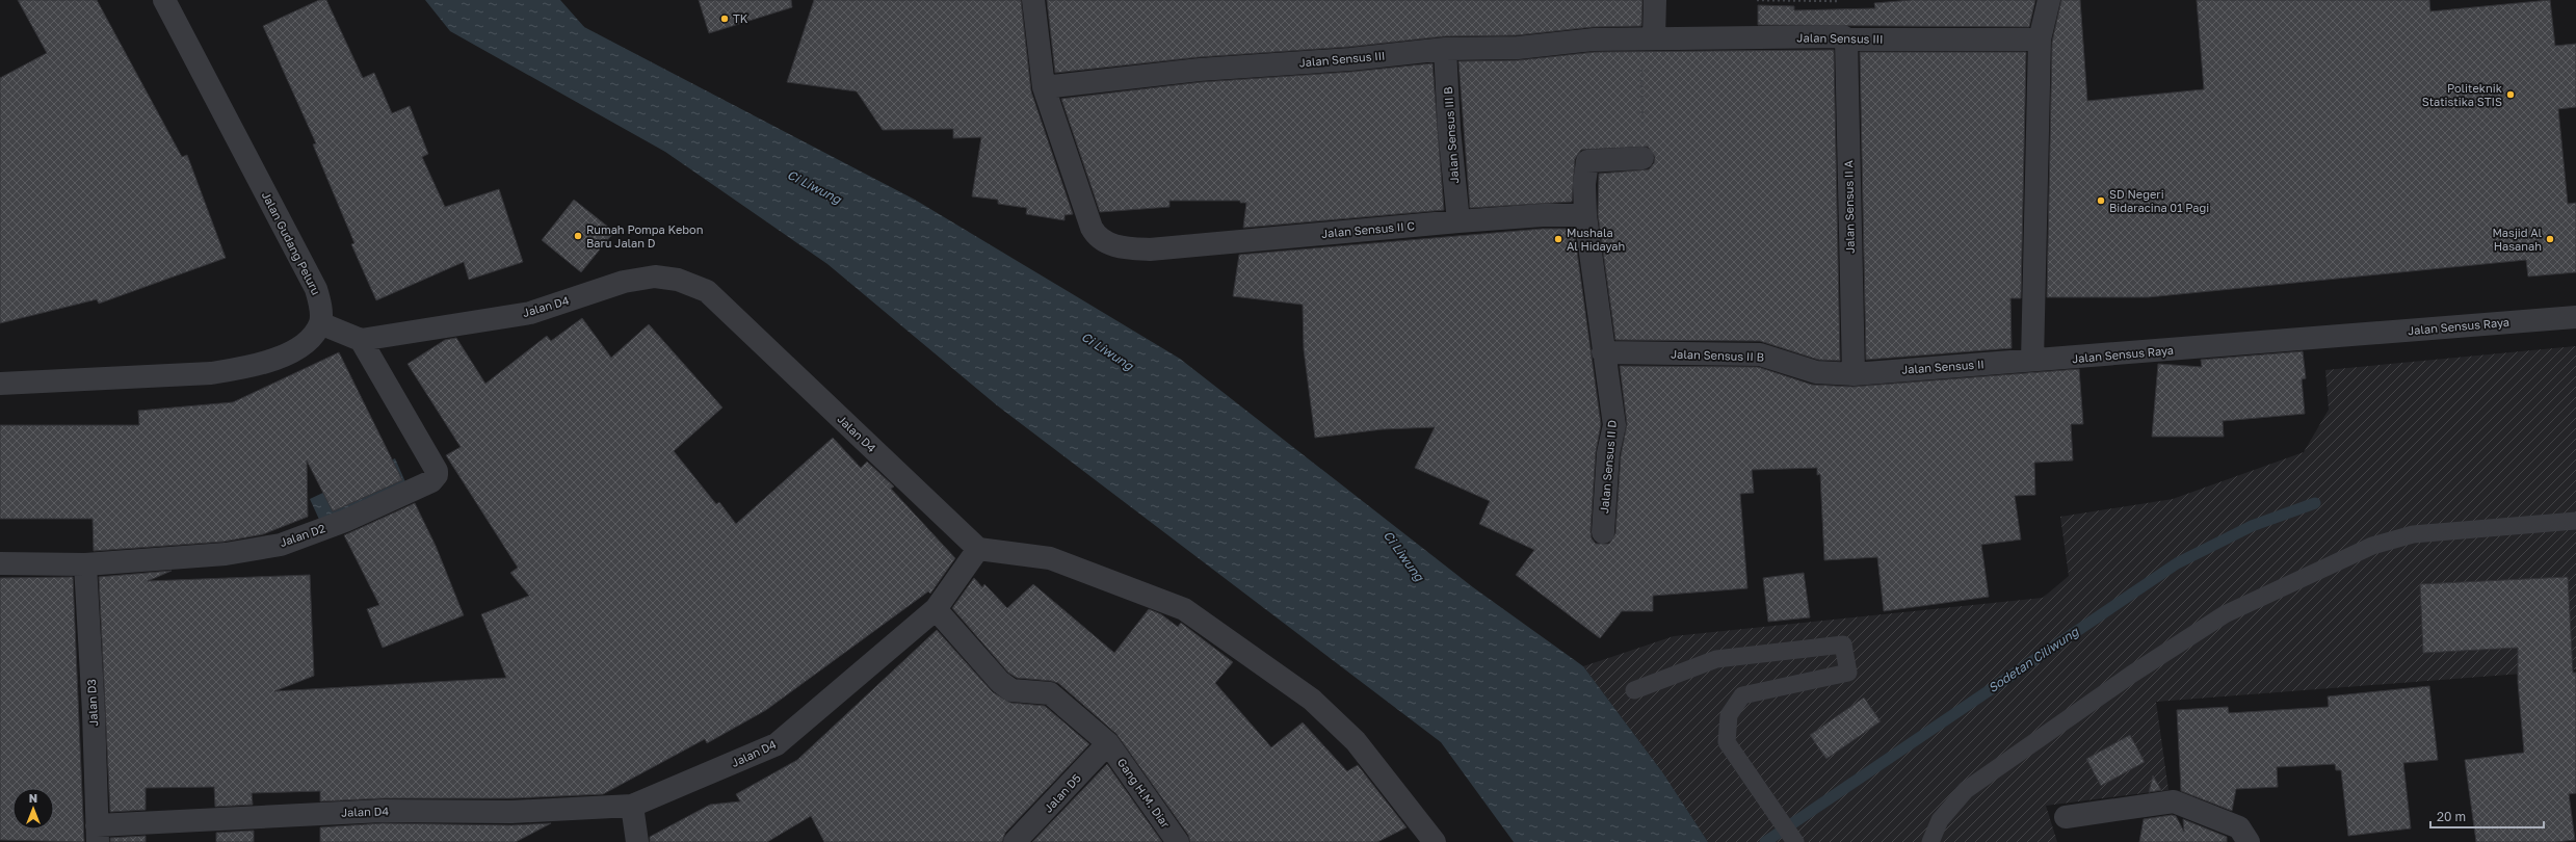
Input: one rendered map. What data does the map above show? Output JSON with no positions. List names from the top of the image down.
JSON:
{
  "streets": {
    "street": [
      "Jalan Sensus III",
      "Jalan Sensus III B",
      "Jalan Sensus II A",
      "Jalan Sensus II C",
      "Jalan Gudang Peluru",
      "Jalan D4",
      "Jalan Sensus Raya",
      "Jalan Sensus II B",
      "Jalan Sensus II",
      "Jalan Sensus II D",
      "Jalan D2",
      "Jalan D3",
      "Jalan D5",
      "Gang H.M. Diar"
    ]
  },
  "crossings": [
    ["Jalan Sensus III", "Jalan Sensus III B"],
    ["Jalan Sensus III", "Jalan Sensus II A"],
    ["Jalan Sensus III", "Jalan Sensus II C"],
    ["Jalan Sensus III B", "Jalan Sensus II C"],
    ["Jalan Sensus II A", "Jalan Sensus II B"],
    ["Jalan Sensus II A", "Jalan Sensus II"],
    ["Jalan D4", "Jalan D2"],
    ["Jalan D4", "Jalan D3"],
    ["Jalan D4", "Gang H.M. Diar"],
    ["Jalan Sensus Raya", "Jalan Sensus II"],
    ["Jalan Sensus II B", "Jalan Sensus II"],
    ["Jalan Sensus II B", "Jalan Sensus II D"],
    ["Jalan D2", "Jalan D3"],
    ["Jalan D5", "Gang H.M. Diar"]
  ],
  "water": ["Ci Liwung", "Sodetan Ciliwung"],
  "places": [
    "TK",
    "Politeknik Statistika STIS",
    "SD Negeri Bidaracina 01 Pagi",
    "Rumah Pompa Kebon Baru Jalan D",
    "Mushala Al Hidayah",
    "Masjid Al Hasanah"
  ],
  "scale_bar": "20 m",
  "north": "top"
}
